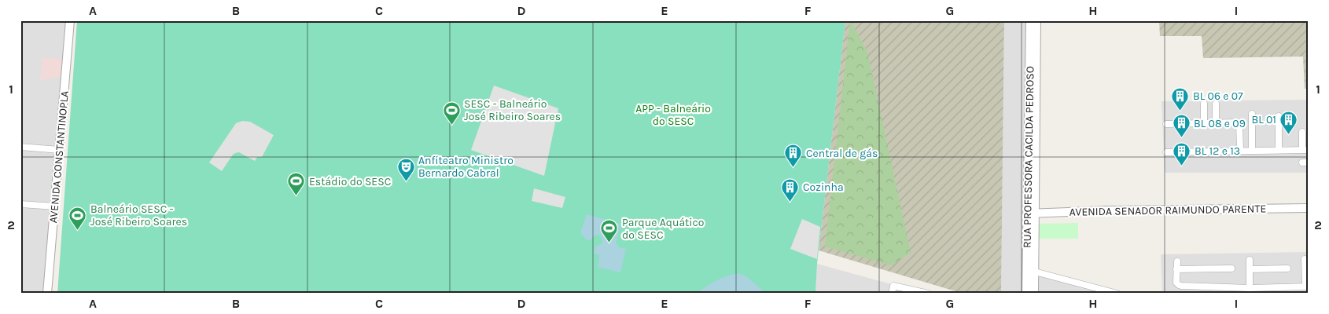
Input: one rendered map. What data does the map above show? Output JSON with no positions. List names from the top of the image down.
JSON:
{
  "streets": {
    "street": ["AVENIDA CONSTANTINOPLA", "RUA PROFESSORA CACILDA PEDROSO", "AVENIDA SENADOR RAIMUNDO PARENTE"]
  },
  "crossings": [
    ["RUA PROFESSORA CACILDA PEDROSO", "AVENIDA SENADOR RAIMUNDO PARENTE"]
  ],
  "parks": ["APP - Balneário do SESC"],
  "places": {
    "building": [
      "BL 06 e 07",
      "BL 01",
      "BL 08 e 09",
      "BL 12 e 13",
      "Central de gás",
      "Cozinha"
    ],
    "sports": [
      "SESC - Balneário José Ribeiro Soares",
      "Estádio do SESC",
      "Balneário SESC - José Ribeiro Soares",
      "Parque Aquático do SESC"
    ],
    "theatre": ["Anfiteatro Ministro Bernardo Cabral"]
  },
  "grid": {
    "columns": [
      "A",
      "B",
      "C",
      "D",
      "E",
      "F",
      "G",
      "H",
      "I"
    ],
    "rows": ["1", "2"]
  }
}
